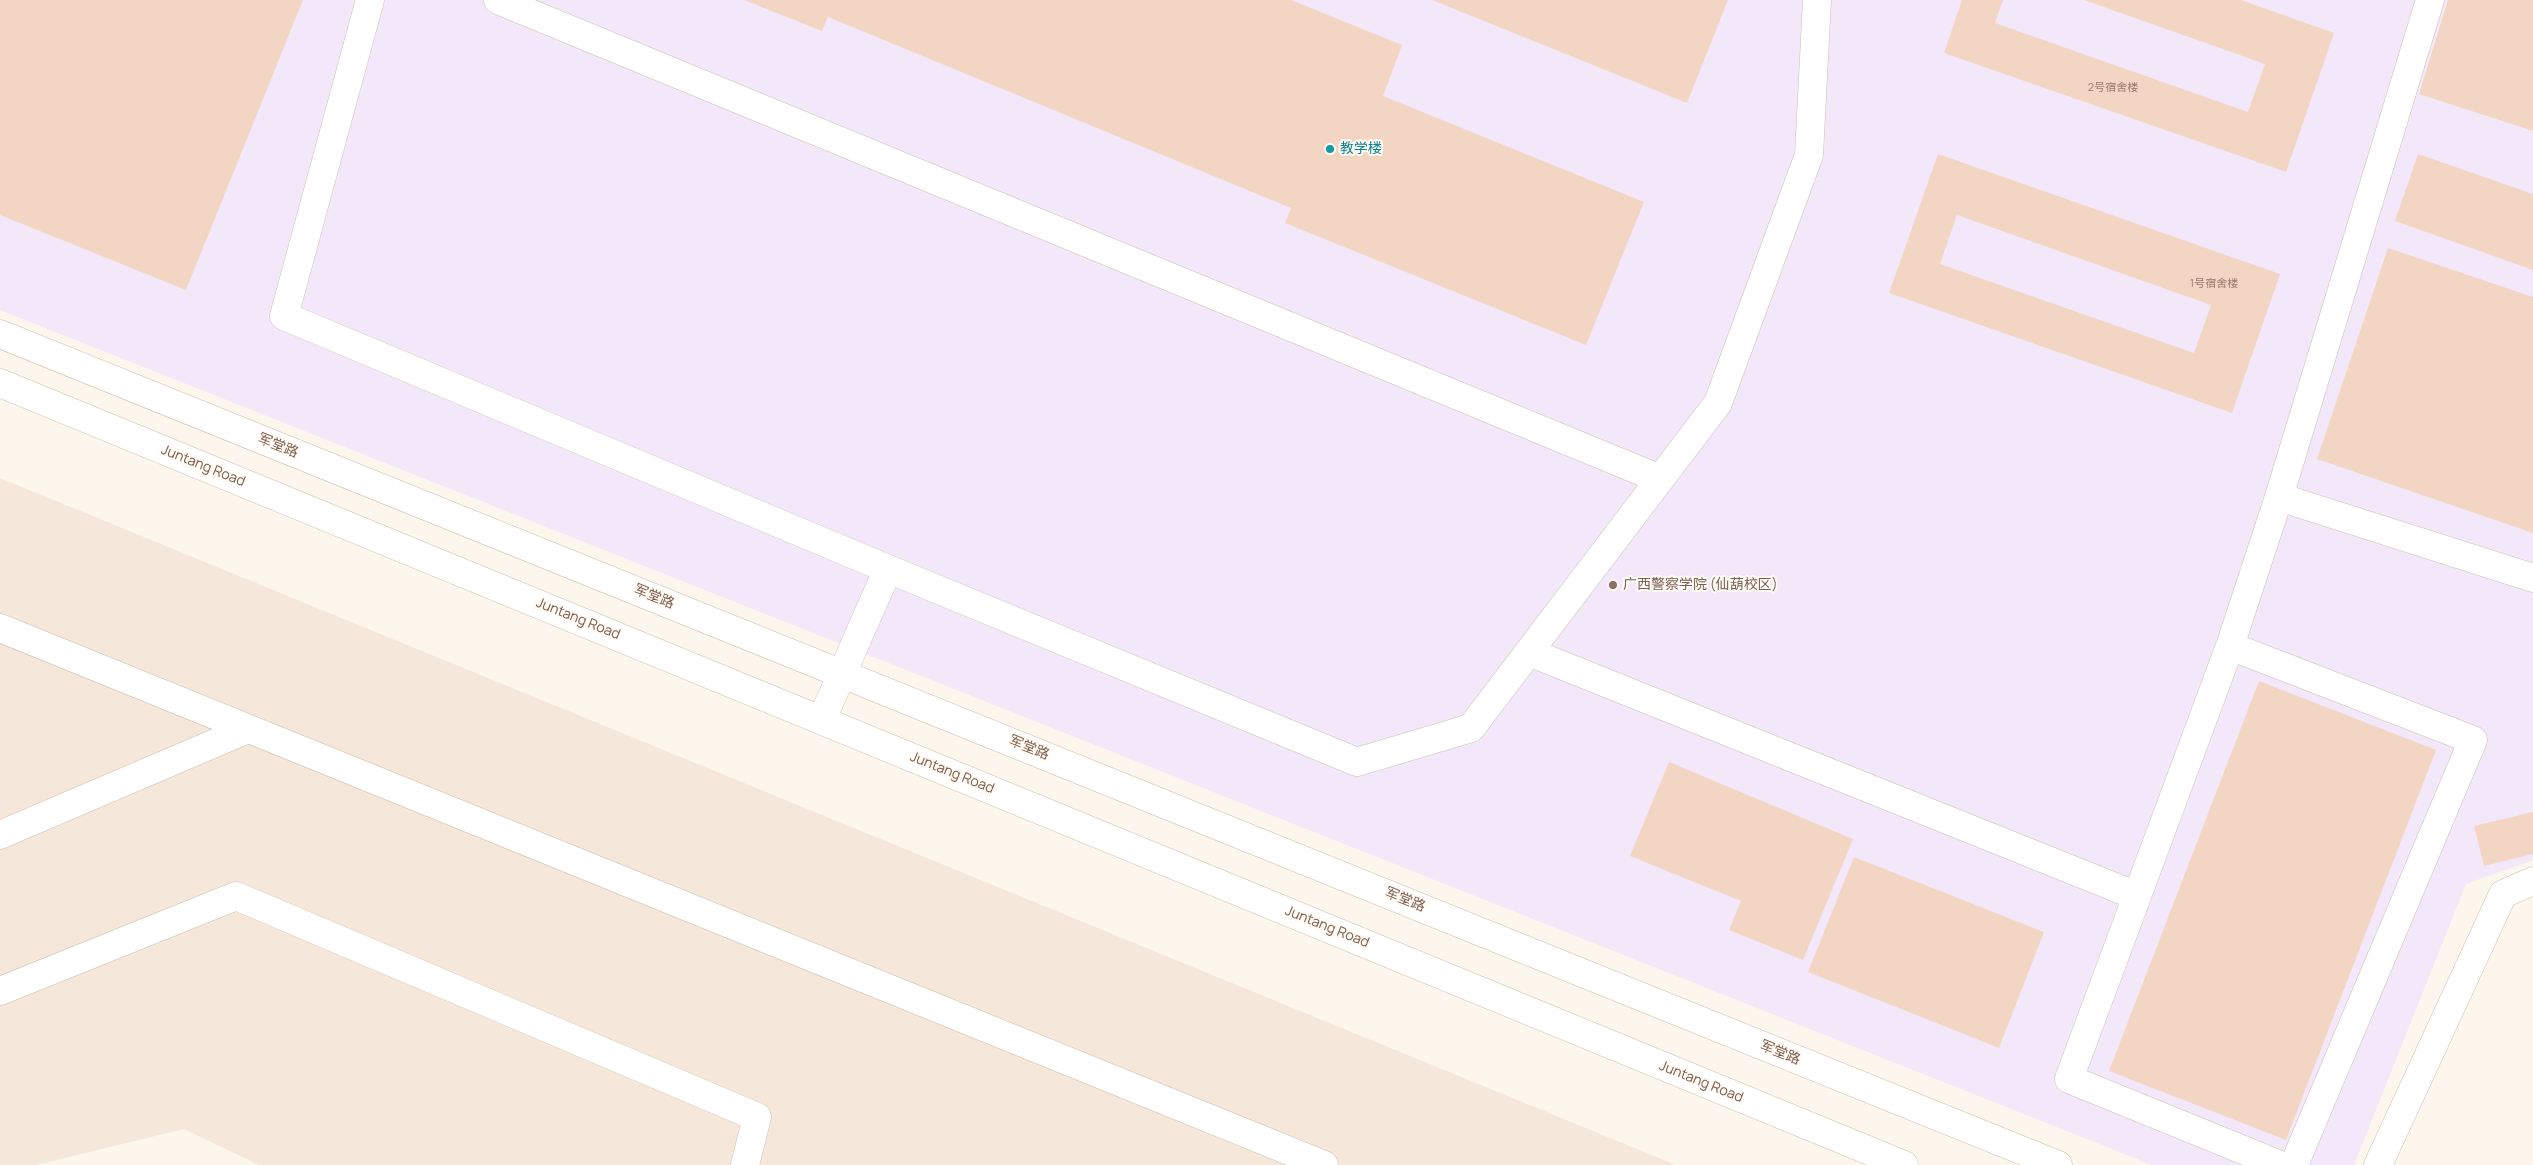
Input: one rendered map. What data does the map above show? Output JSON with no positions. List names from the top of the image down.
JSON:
{
  "streets": {
    "street": ["军堂路", "Juntang Road"]
  },
  "places": ["教学楼", "广西警察学院 (仙葫校区)"],
  "house_numbers": ["2号宿舍楼", "1号宿舍楼"]
}
